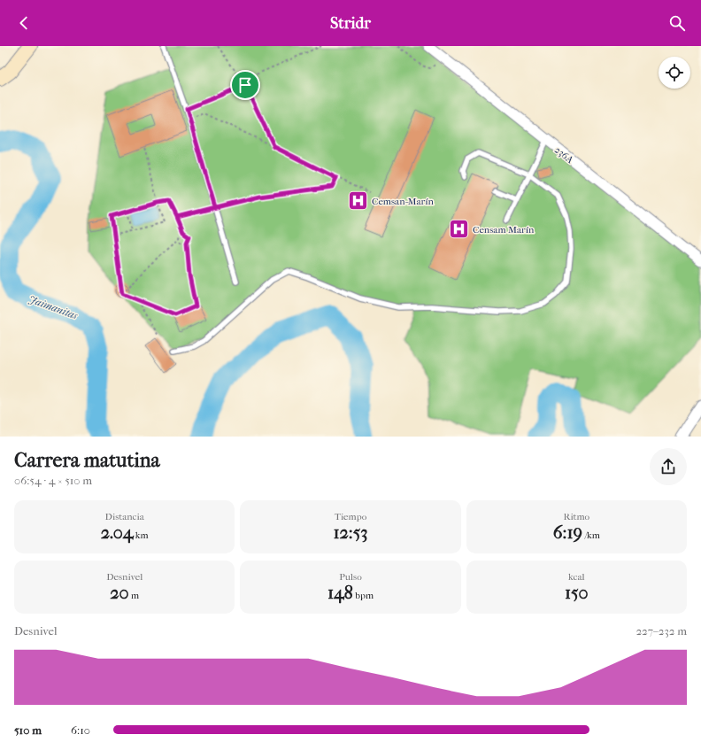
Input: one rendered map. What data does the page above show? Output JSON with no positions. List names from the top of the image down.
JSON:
{
  "streets": {
    "street": ["236A"]
  },
  "water": ["Jaimanitas"],
  "places": {
    "hospital": ["Cemsan-Marín", "Censam Marín"]
  },
  "page": {
    "header": "Stridr",
    "heading": ["Carrera matutina", "06:54 · 4 × 510 m"],
    "stats": [
      ["Distancia", "2.04 km"],
      ["Tiempo", "12:53"],
      ["Ritmo", "6:19 /km"],
      ["Desnivel", "20 m"],
      ["Pulso", "148 bpm"],
      ["kcal", "150"]
    ],
    "chart": ["Desnivel", "227–232 m"],
    "list": [
      {
        "name": "510 m",
        "note": "6:10"
      }
    ]
  }
}
